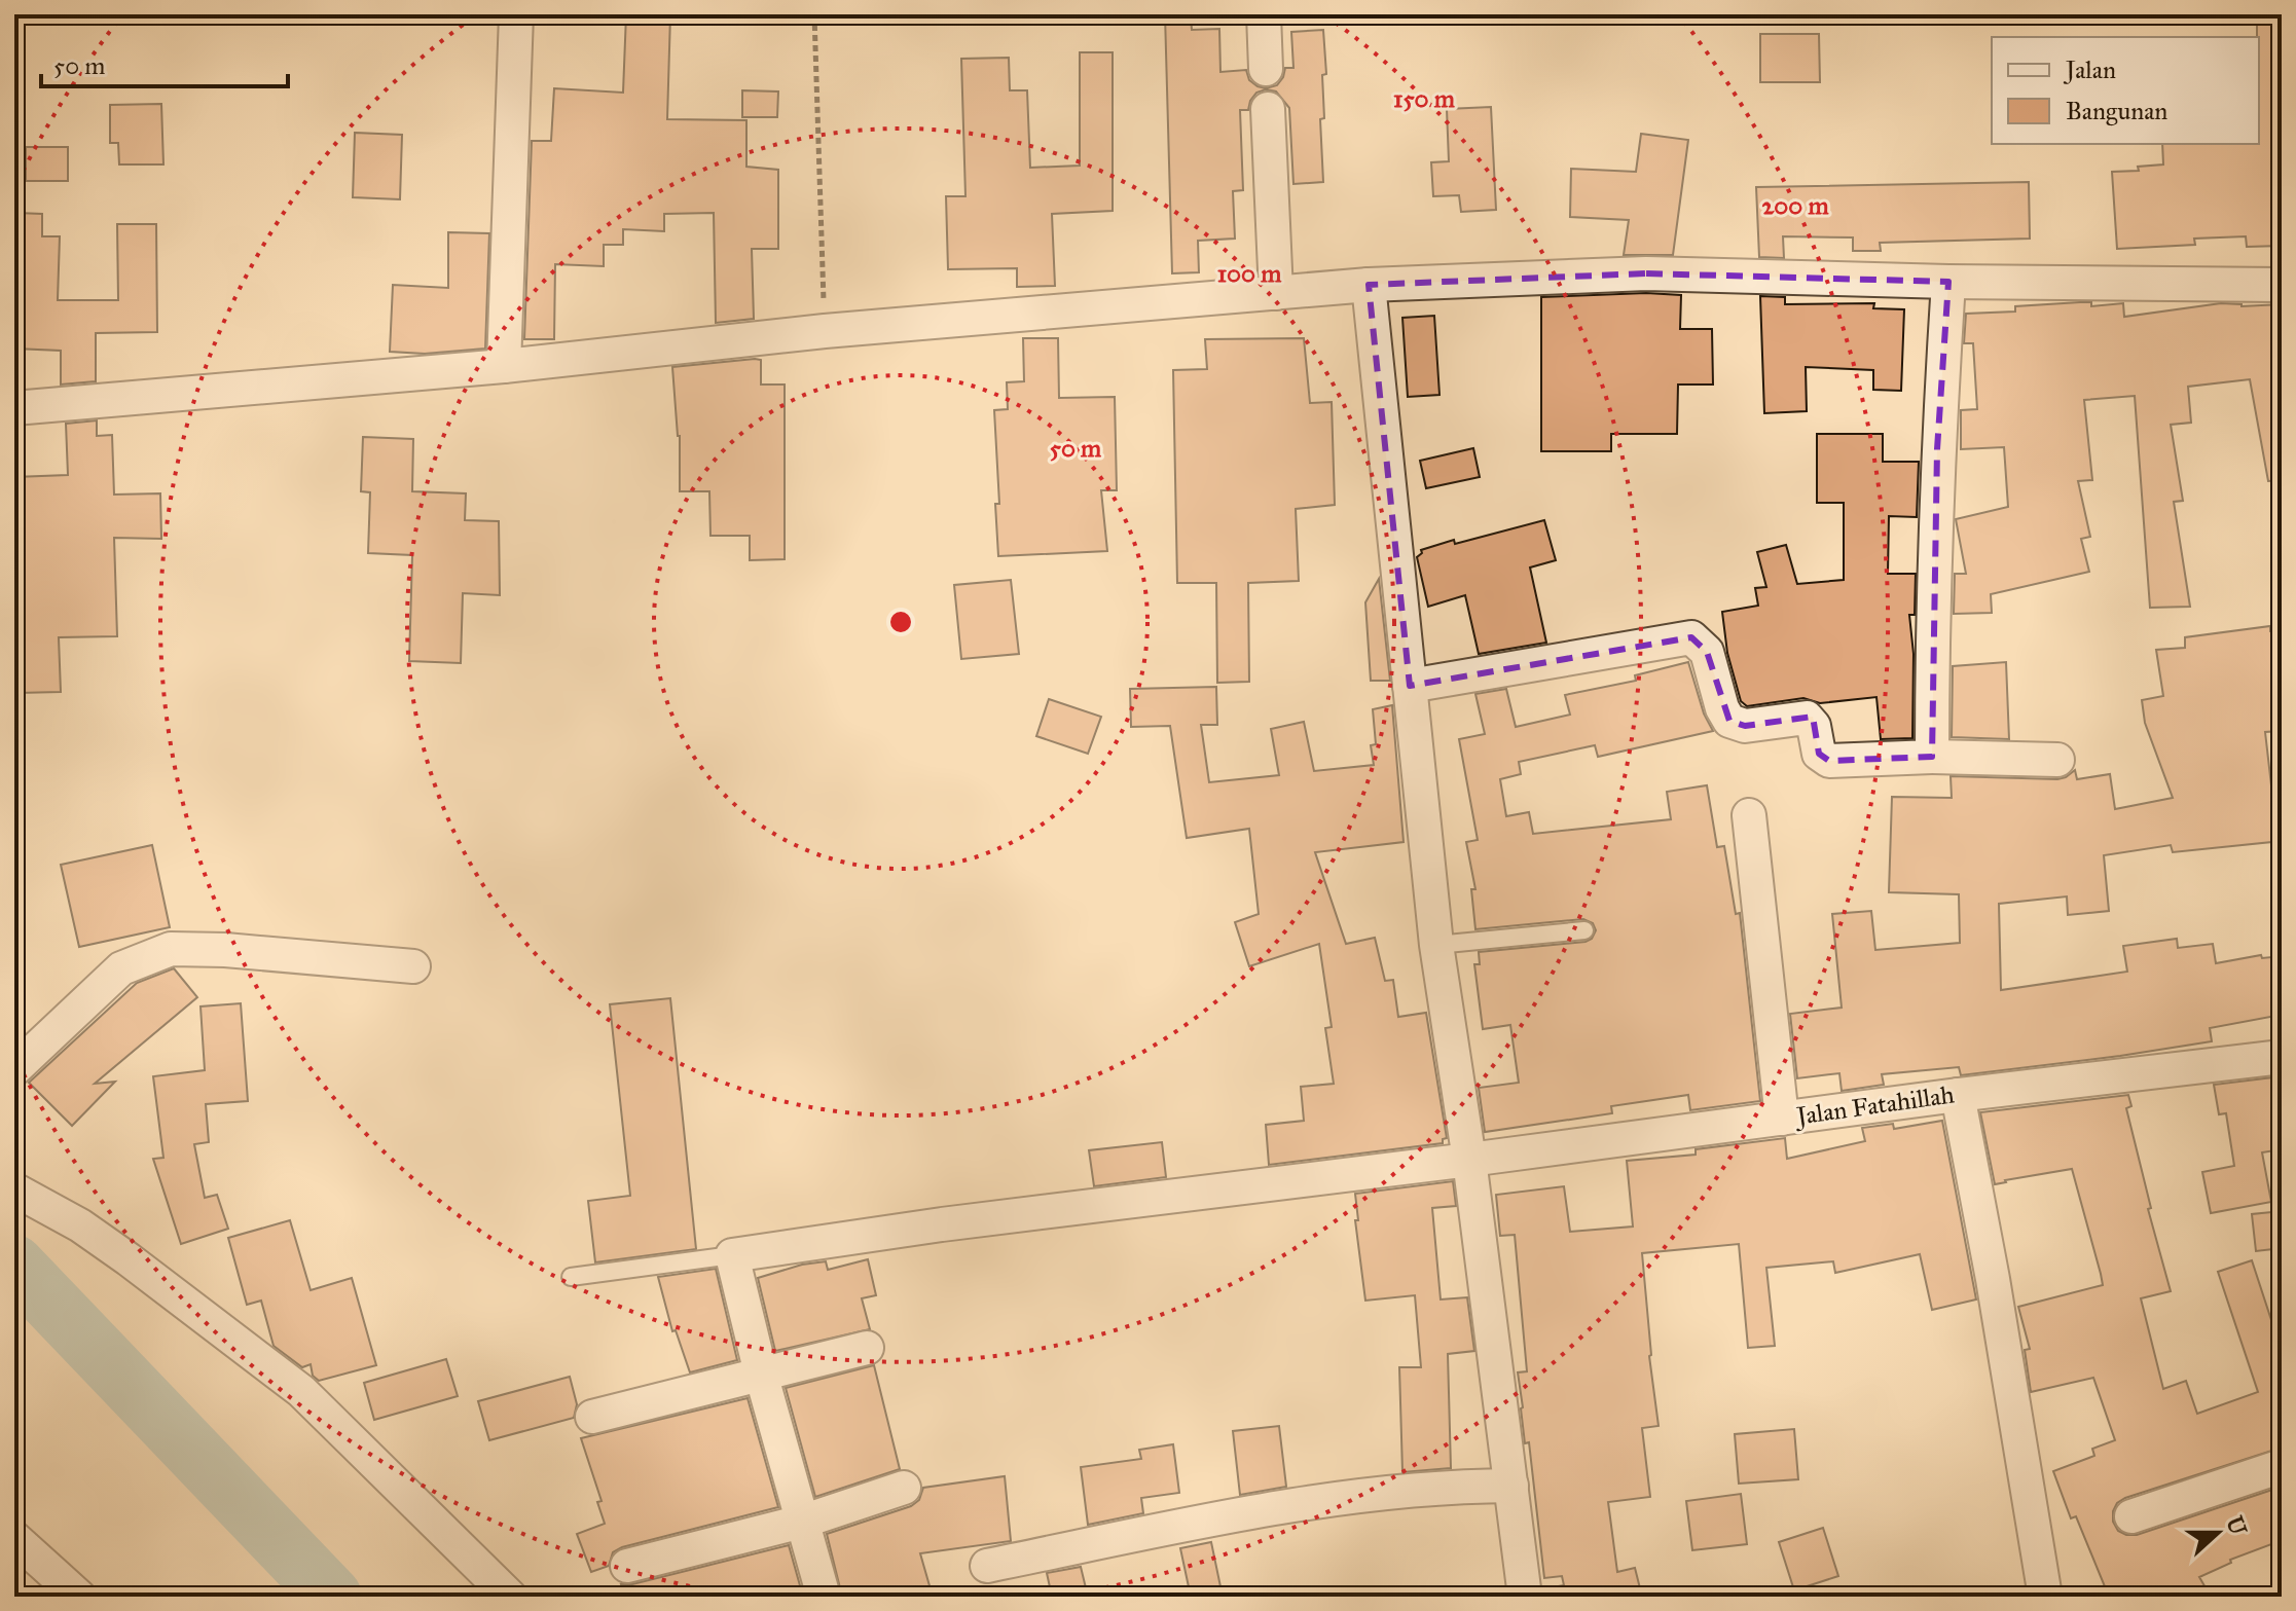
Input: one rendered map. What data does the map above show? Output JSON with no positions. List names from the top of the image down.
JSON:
{
  "streets": {
    "street": ["Jalan Fatahillah"]
  },
  "legend": ["Jalan", "Bangunan"],
  "scale_bar": "50 m",
  "north": "right",
  "rings": [
    "150 m",
    "200 m",
    "100 m",
    "50 m"
  ]
}
